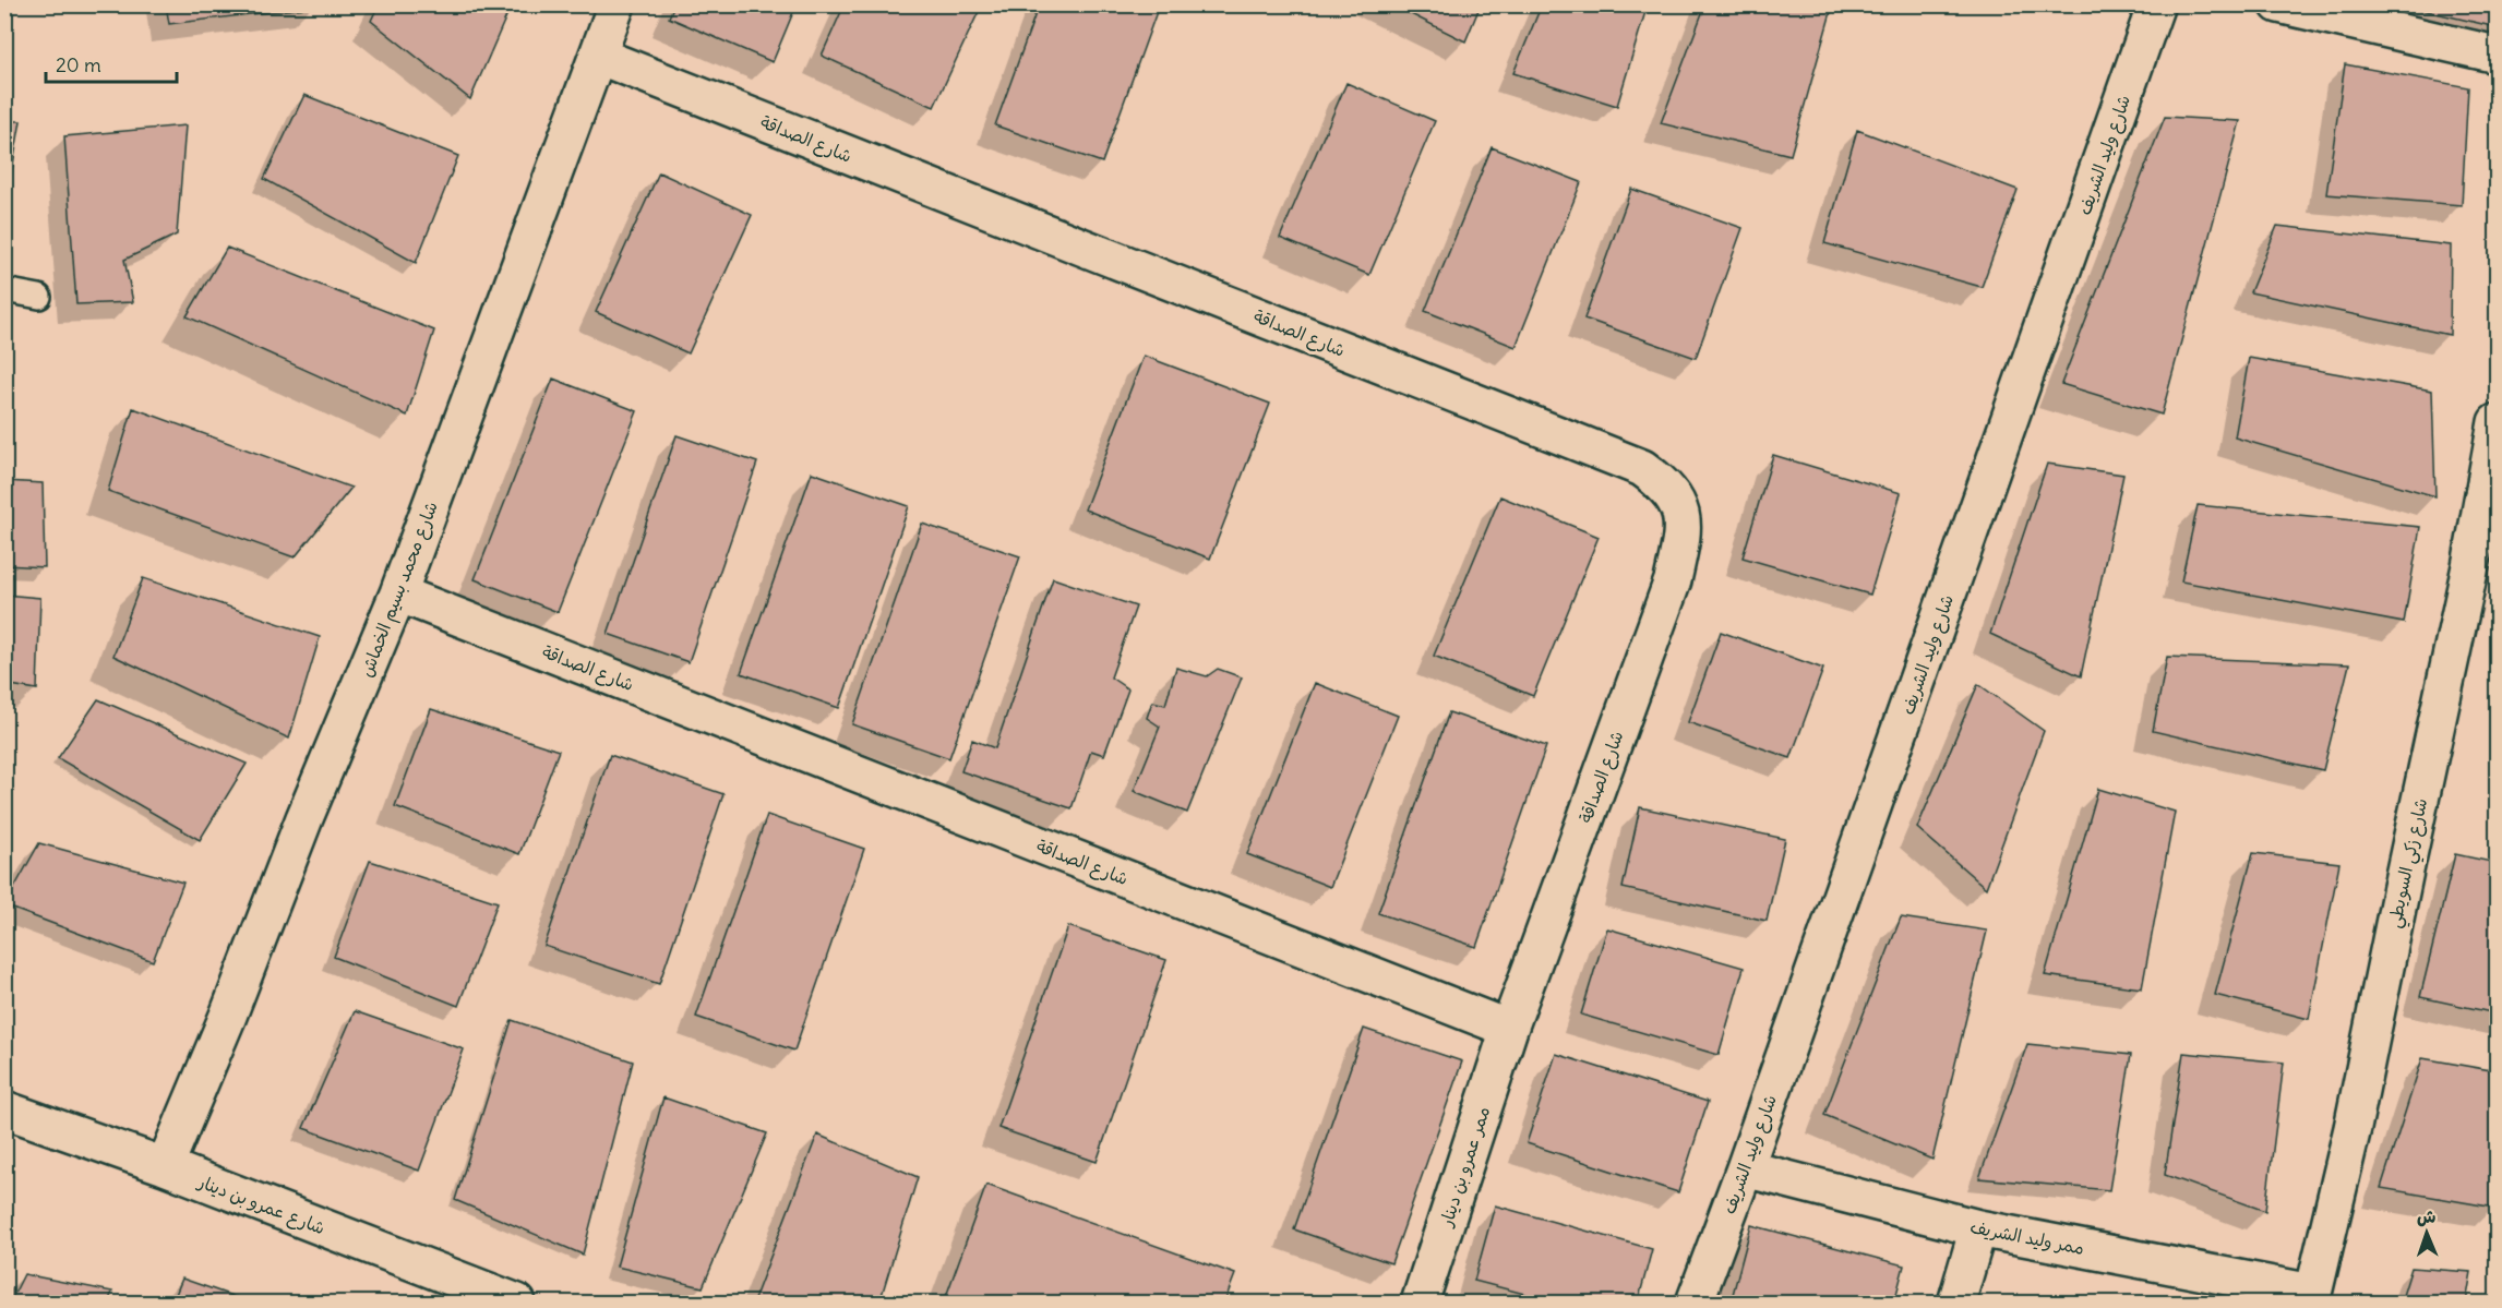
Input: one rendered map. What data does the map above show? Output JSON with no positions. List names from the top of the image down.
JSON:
{
  "streets": {
    "street": [
      "شارع الصداقة",
      "شارع وليد الشريف",
      "شارع محمد بسيم الخماش",
      "شارع زكي السويطي",
      "ممر عمرو بن دينار",
      "شارع عمرو بن دينار",
      "ممر وليد الشريف"
    ]
  },
  "crossings": [
    ["شارع الصداقة", "شارع محمد بسيم الخماش"],
    ["شارع الصداقة", "ممر عمرو بن دينار"],
    ["شارع وليد الشريف", "ممر وليد الشريف"],
    ["شارع محمد بسيم الخماش", "شارع عمرو بن دينار"],
    ["شارع زكي السويطي", "ممر وليد الشريف"]
  ],
  "scale_bar": "20 m",
  "north": "top"
}
